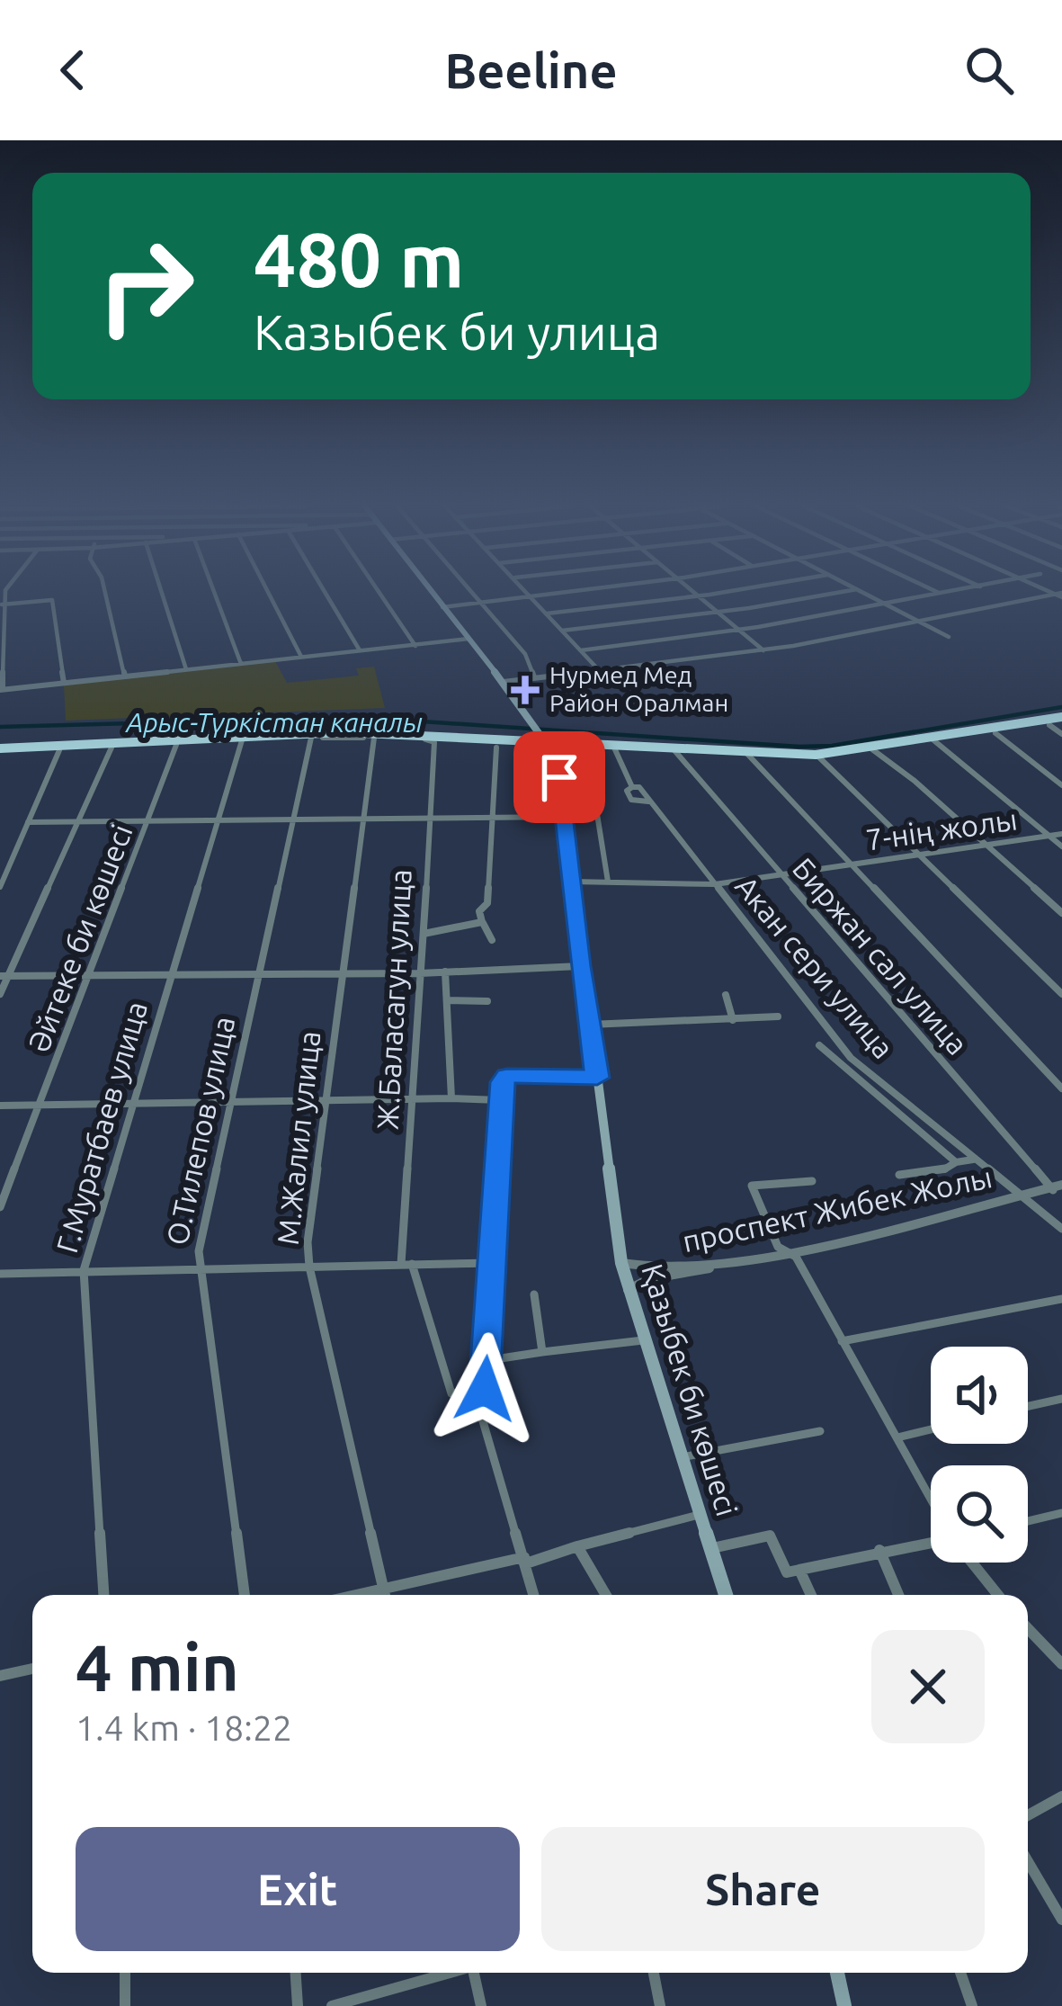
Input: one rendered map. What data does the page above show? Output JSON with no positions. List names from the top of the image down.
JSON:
{
  "streets": {
    "main road": ["Қазыбек би көшесі"],
    "street": [
      "7-нің жолы",
      "Әйтеке би көшесі",
      "Биржан сал улица",
      "Акан сери улица",
      "Ж.Баласагун улица",
      "Г.Муратбаев улица",
      "О.Тилепов улица",
      "М.Жалил улица",
      "проспект Жибек Жолы"
    ]
  },
  "crossings": [
    ["7-нің жолы", "Биржан сал улица"],
    ["7-нің жолы", "Акан сери улица"],
    ["7-нің жолы", "Қазыбек би көшесі"],
    ["Биржан сал улица", "проспект Жибек Жолы"],
    ["Акан сери улица", "проспект Жибек Жолы"],
    ["Ж.Баласагун улица", "М.Жалил улица"],
    ["проспект Жибек Жолы", "Қазыбек би көшесі"]
  ],
  "water": ["Арыс-Түркістан каналы"],
  "places": {
    "health": ["Нурмед Мед Район Оралман"]
  },
  "page": {
    "header": "Beeline",
    "turn": ["480 m", "Казыбек би улица"],
    "heading": ["4 min", "1.4 km · 18:22"],
    "buttons": ["Exit", "Share"]
  }
}
